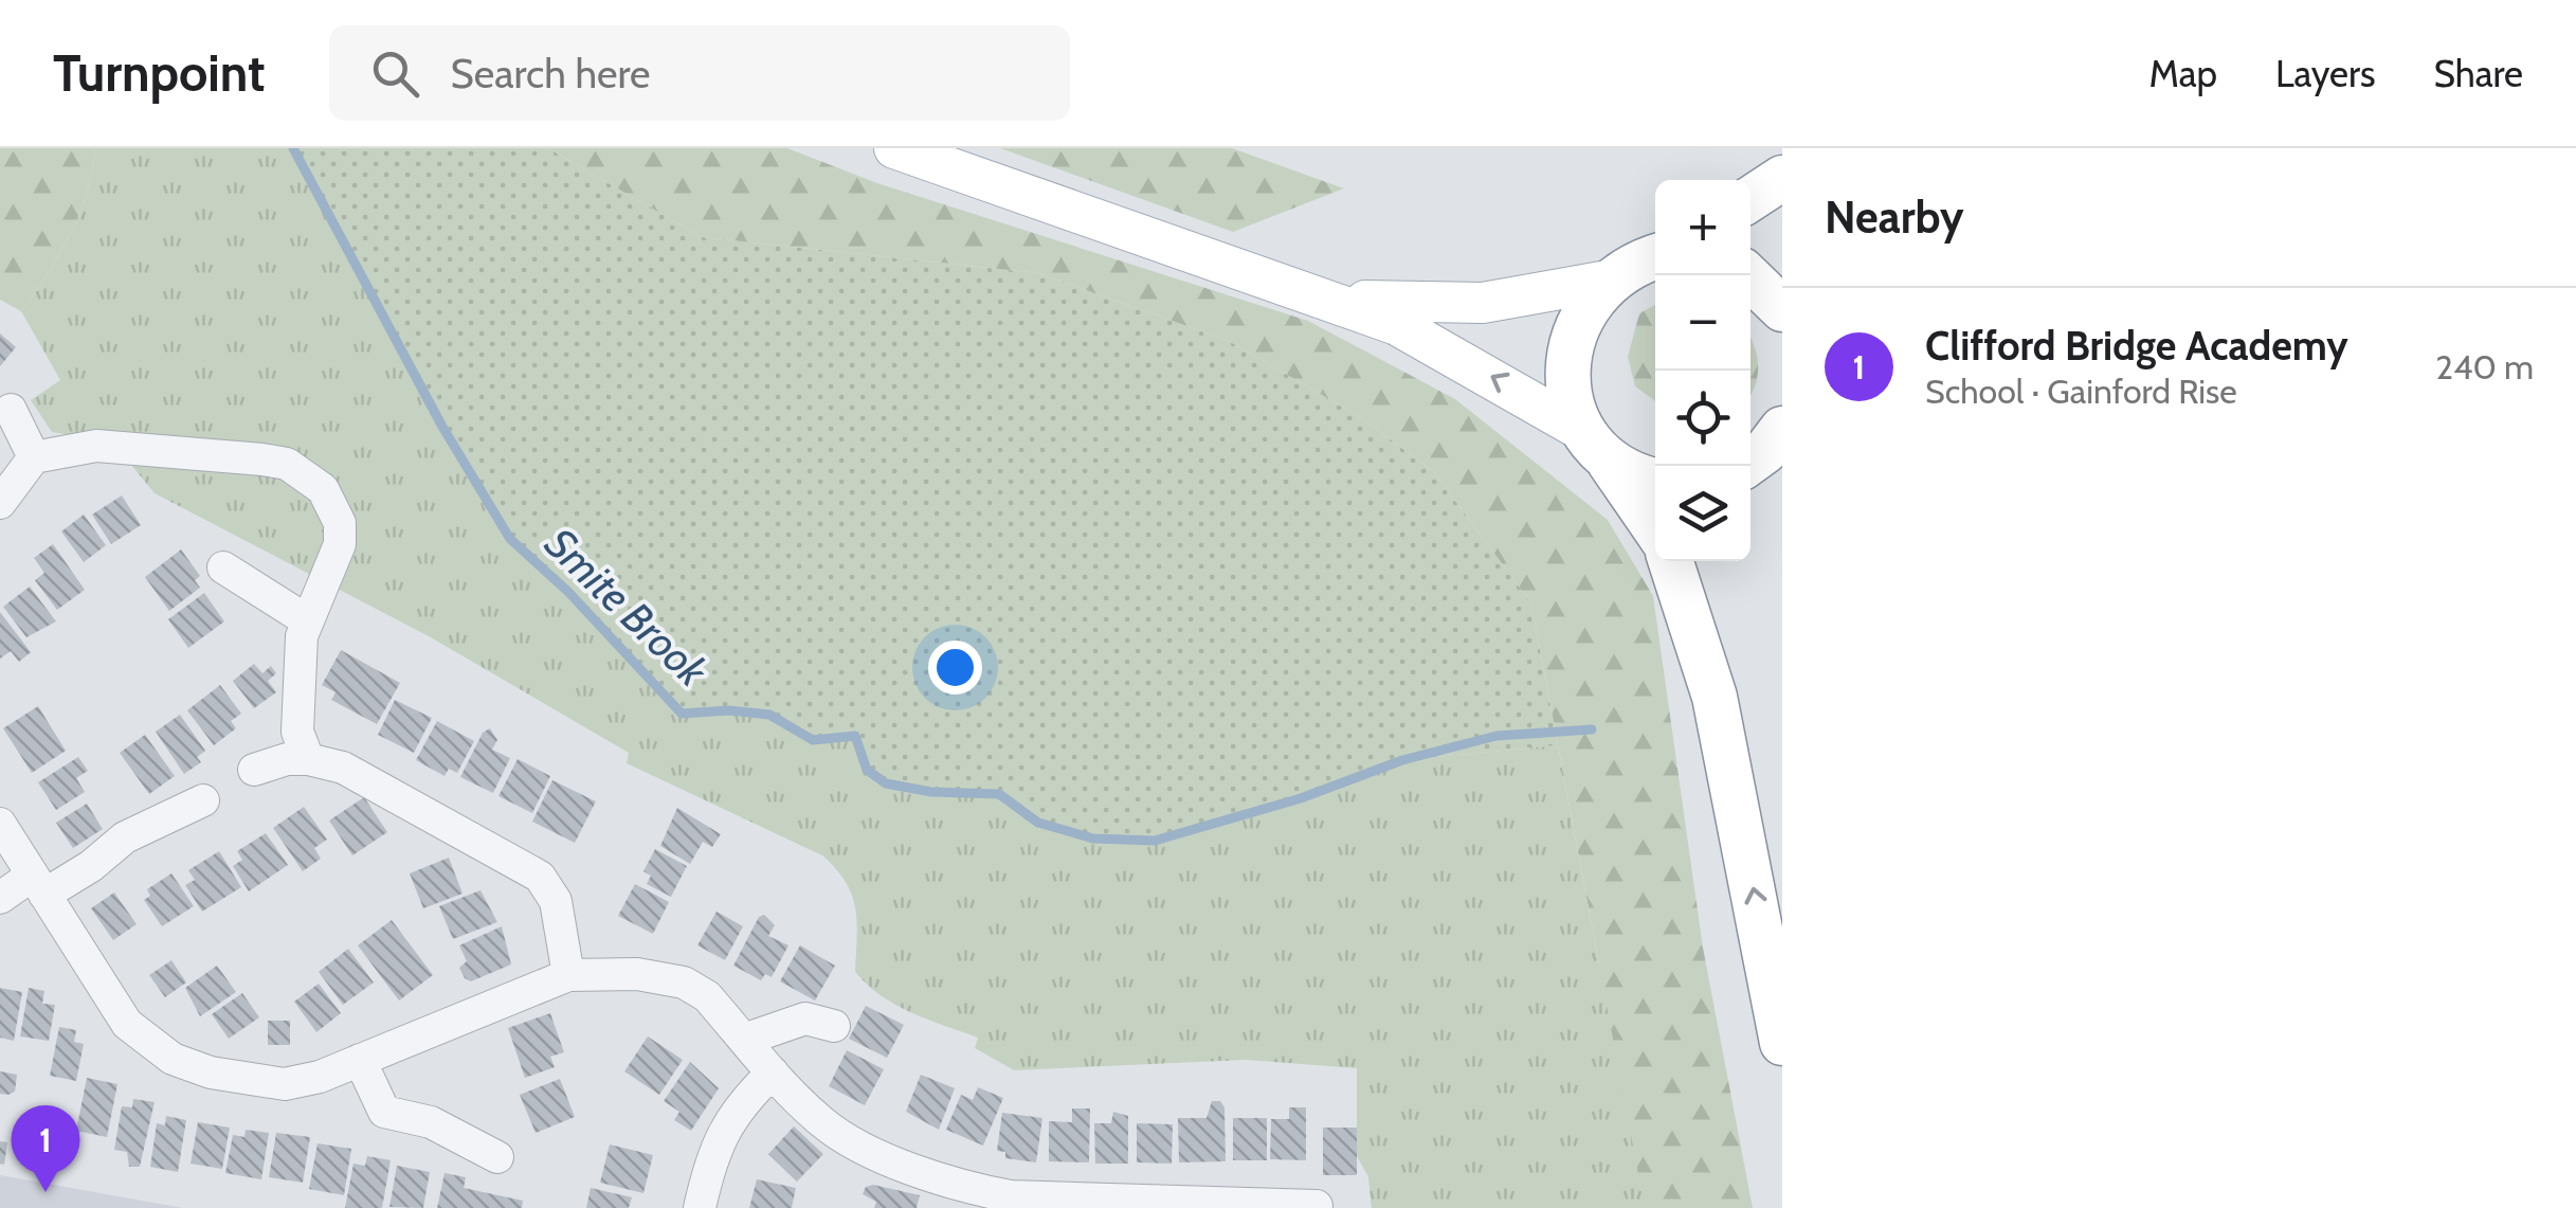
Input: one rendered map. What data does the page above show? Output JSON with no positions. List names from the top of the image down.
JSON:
{
  "water": ["Smite Brook"],
  "page": {
    "header": "Turnpoint",
    "search": "Search here",
    "nav": ["Map", "Layers", "Share"],
    "heading": "Nearby",
    "map_buttons": ["+", "−"],
    "list": [
      {
        "mark": "1",
        "name": "Clifford Bridge Academy",
        "note": "School · Gainford Rise",
        "value": "240 m"
      }
    ],
    "pins": "1"
  }
}
